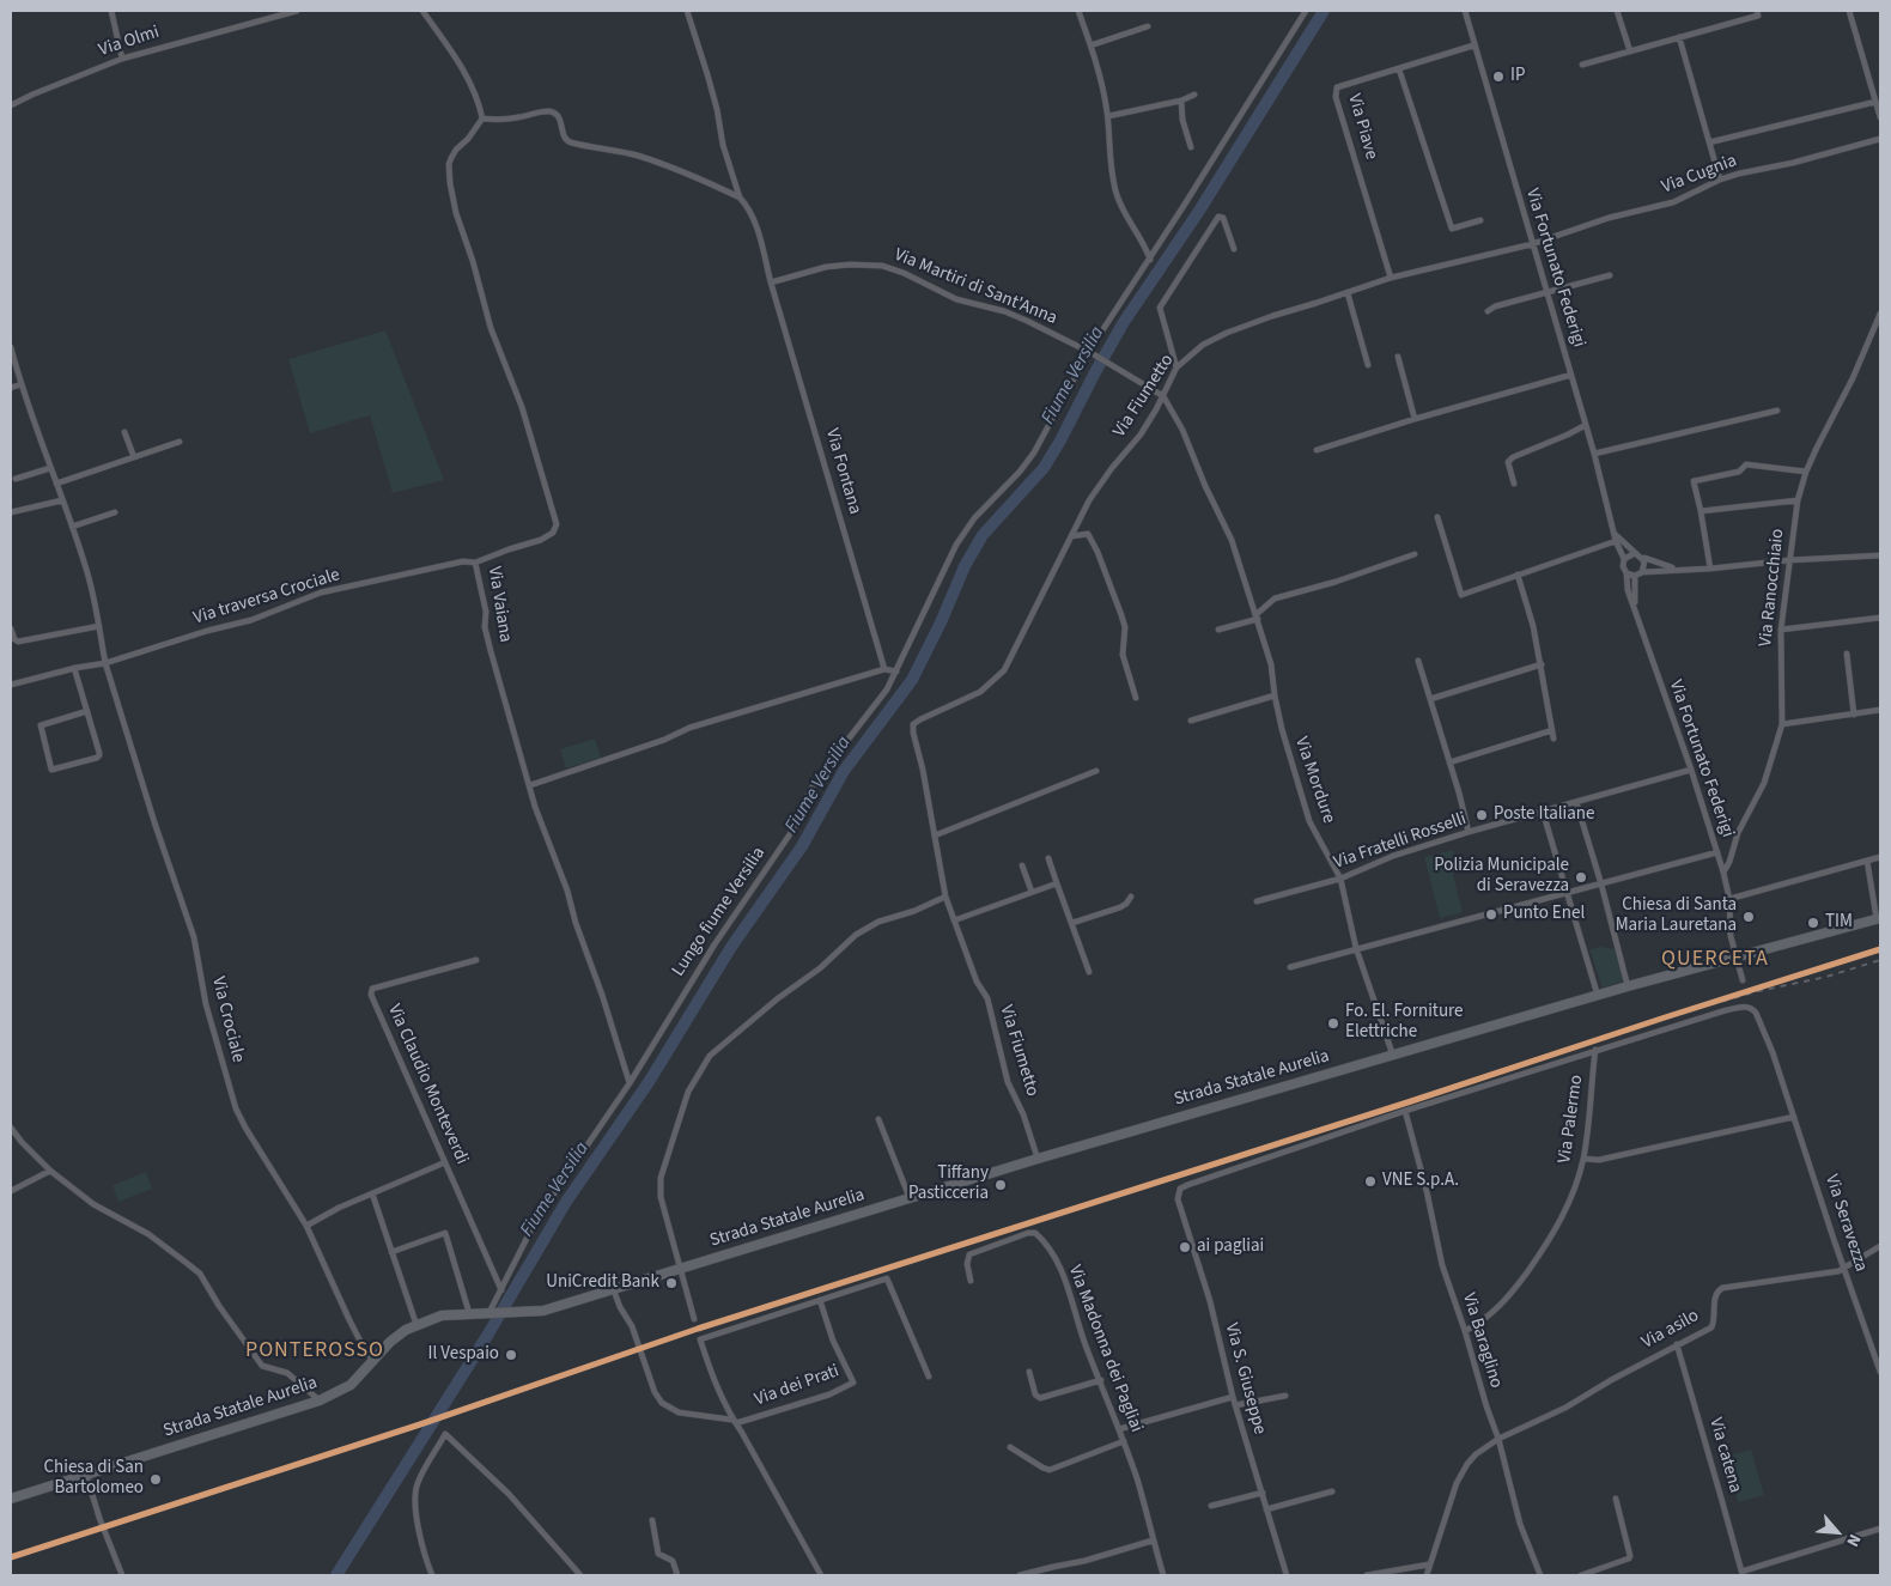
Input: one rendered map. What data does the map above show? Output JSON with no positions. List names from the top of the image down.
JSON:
{
  "streets": {
    "main road": ["Strada Statale Aurelia"],
    "street": [
      "Via Olmi",
      "Via Piave",
      "Via Cugnia",
      "Via Fortunato Federigi",
      "Via Martiri di Sant'Anna",
      "Via Fiumetto",
      "Via Fontana",
      "Via Ranocchiaio",
      "Via traversa Crociale",
      "Via Vaiana",
      "Via Mordure",
      "Via Fratelli Rosselli",
      "Lungo fiume Versilia",
      "Via Crociale",
      "Via Claudio Monteverdi",
      "Via Palermo",
      "Via Seravezza",
      "Via asilo",
      "Via Baraglino",
      "Via Madonna dei Pagliai",
      "Via S. Giuseppe",
      "Via dei Prati",
      "Via catena"
    ]
  },
  "crossings": [
    ["Via Piave", "Via Fortunato Federigi"],
    ["Via Piave", "Via Fiumetto"],
    ["Via Cugnia", "Via Fortunato Federigi"],
    ["Via Cugnia", "Via Fiumetto"],
    ["Via Fortunato Federigi", "Via Fiumetto"],
    ["Via Fortunato Federigi", "Via Ranocchiaio"],
    ["Via Fortunato Federigi", "Via Fratelli Rosselli"],
    ["Via Fortunato Federigi", "Strada Statale Aurelia"],
    ["Via Martiri di Sant'Anna", "Via Fontana"],
    ["Via Martiri di Sant'Anna", "Via Mordure"],
    ["Via Martiri di Sant'Anna", "Lungo fiume Versilia"],
    ["Via Fiumetto", "Via Mordure"],
    ["Via Fiumetto", "Strada Statale Aurelia"],
    ["Via traversa Crociale", "Via Vaiana"],
    ["Via traversa Crociale", "Via Crociale"],
    ["Via Vaiana", "Lungo fiume Versilia"],
    ["Via Mordure", "Via Fratelli Rosselli"],
    ["Via Mordure", "Strada Statale Aurelia"],
    ["Lungo fiume Versilia", "Strada Statale Aurelia"],
    ["Lungo fiume Versilia", "Via Claudio Monteverdi"],
    ["Via Crociale", "Strada Statale Aurelia"],
    ["Via Palermo", "Via Seravezza"],
    ["Via Palermo", "Via Baraglino"],
    ["Via Seravezza", "Via asilo"],
    ["Via asilo", "Via Baraglino"],
    ["Via asilo", "Via catena"],
    ["Via Baraglino", "Via S. Giuseppe"]
  ],
  "districts": ["QUERCETA", "PONTEROSSO"],
  "water": ["Fiume Versilia"],
  "places": [
    "IP",
    "Poste Italiane",
    "Polizia Municipale di Seravezza",
    "Punto Enel",
    "Chiesa di Santa Maria Lauretana",
    "TIM",
    "Fo. El. Forniture Elettriche",
    "VNE S.p.A.",
    "Tiffany Pasticceria",
    "ai pagliai",
    "UniCredit Bank",
    "Il Vespaio",
    "Chiesa di San Bartolomeo"
  ],
  "north": "bottom right"
}
